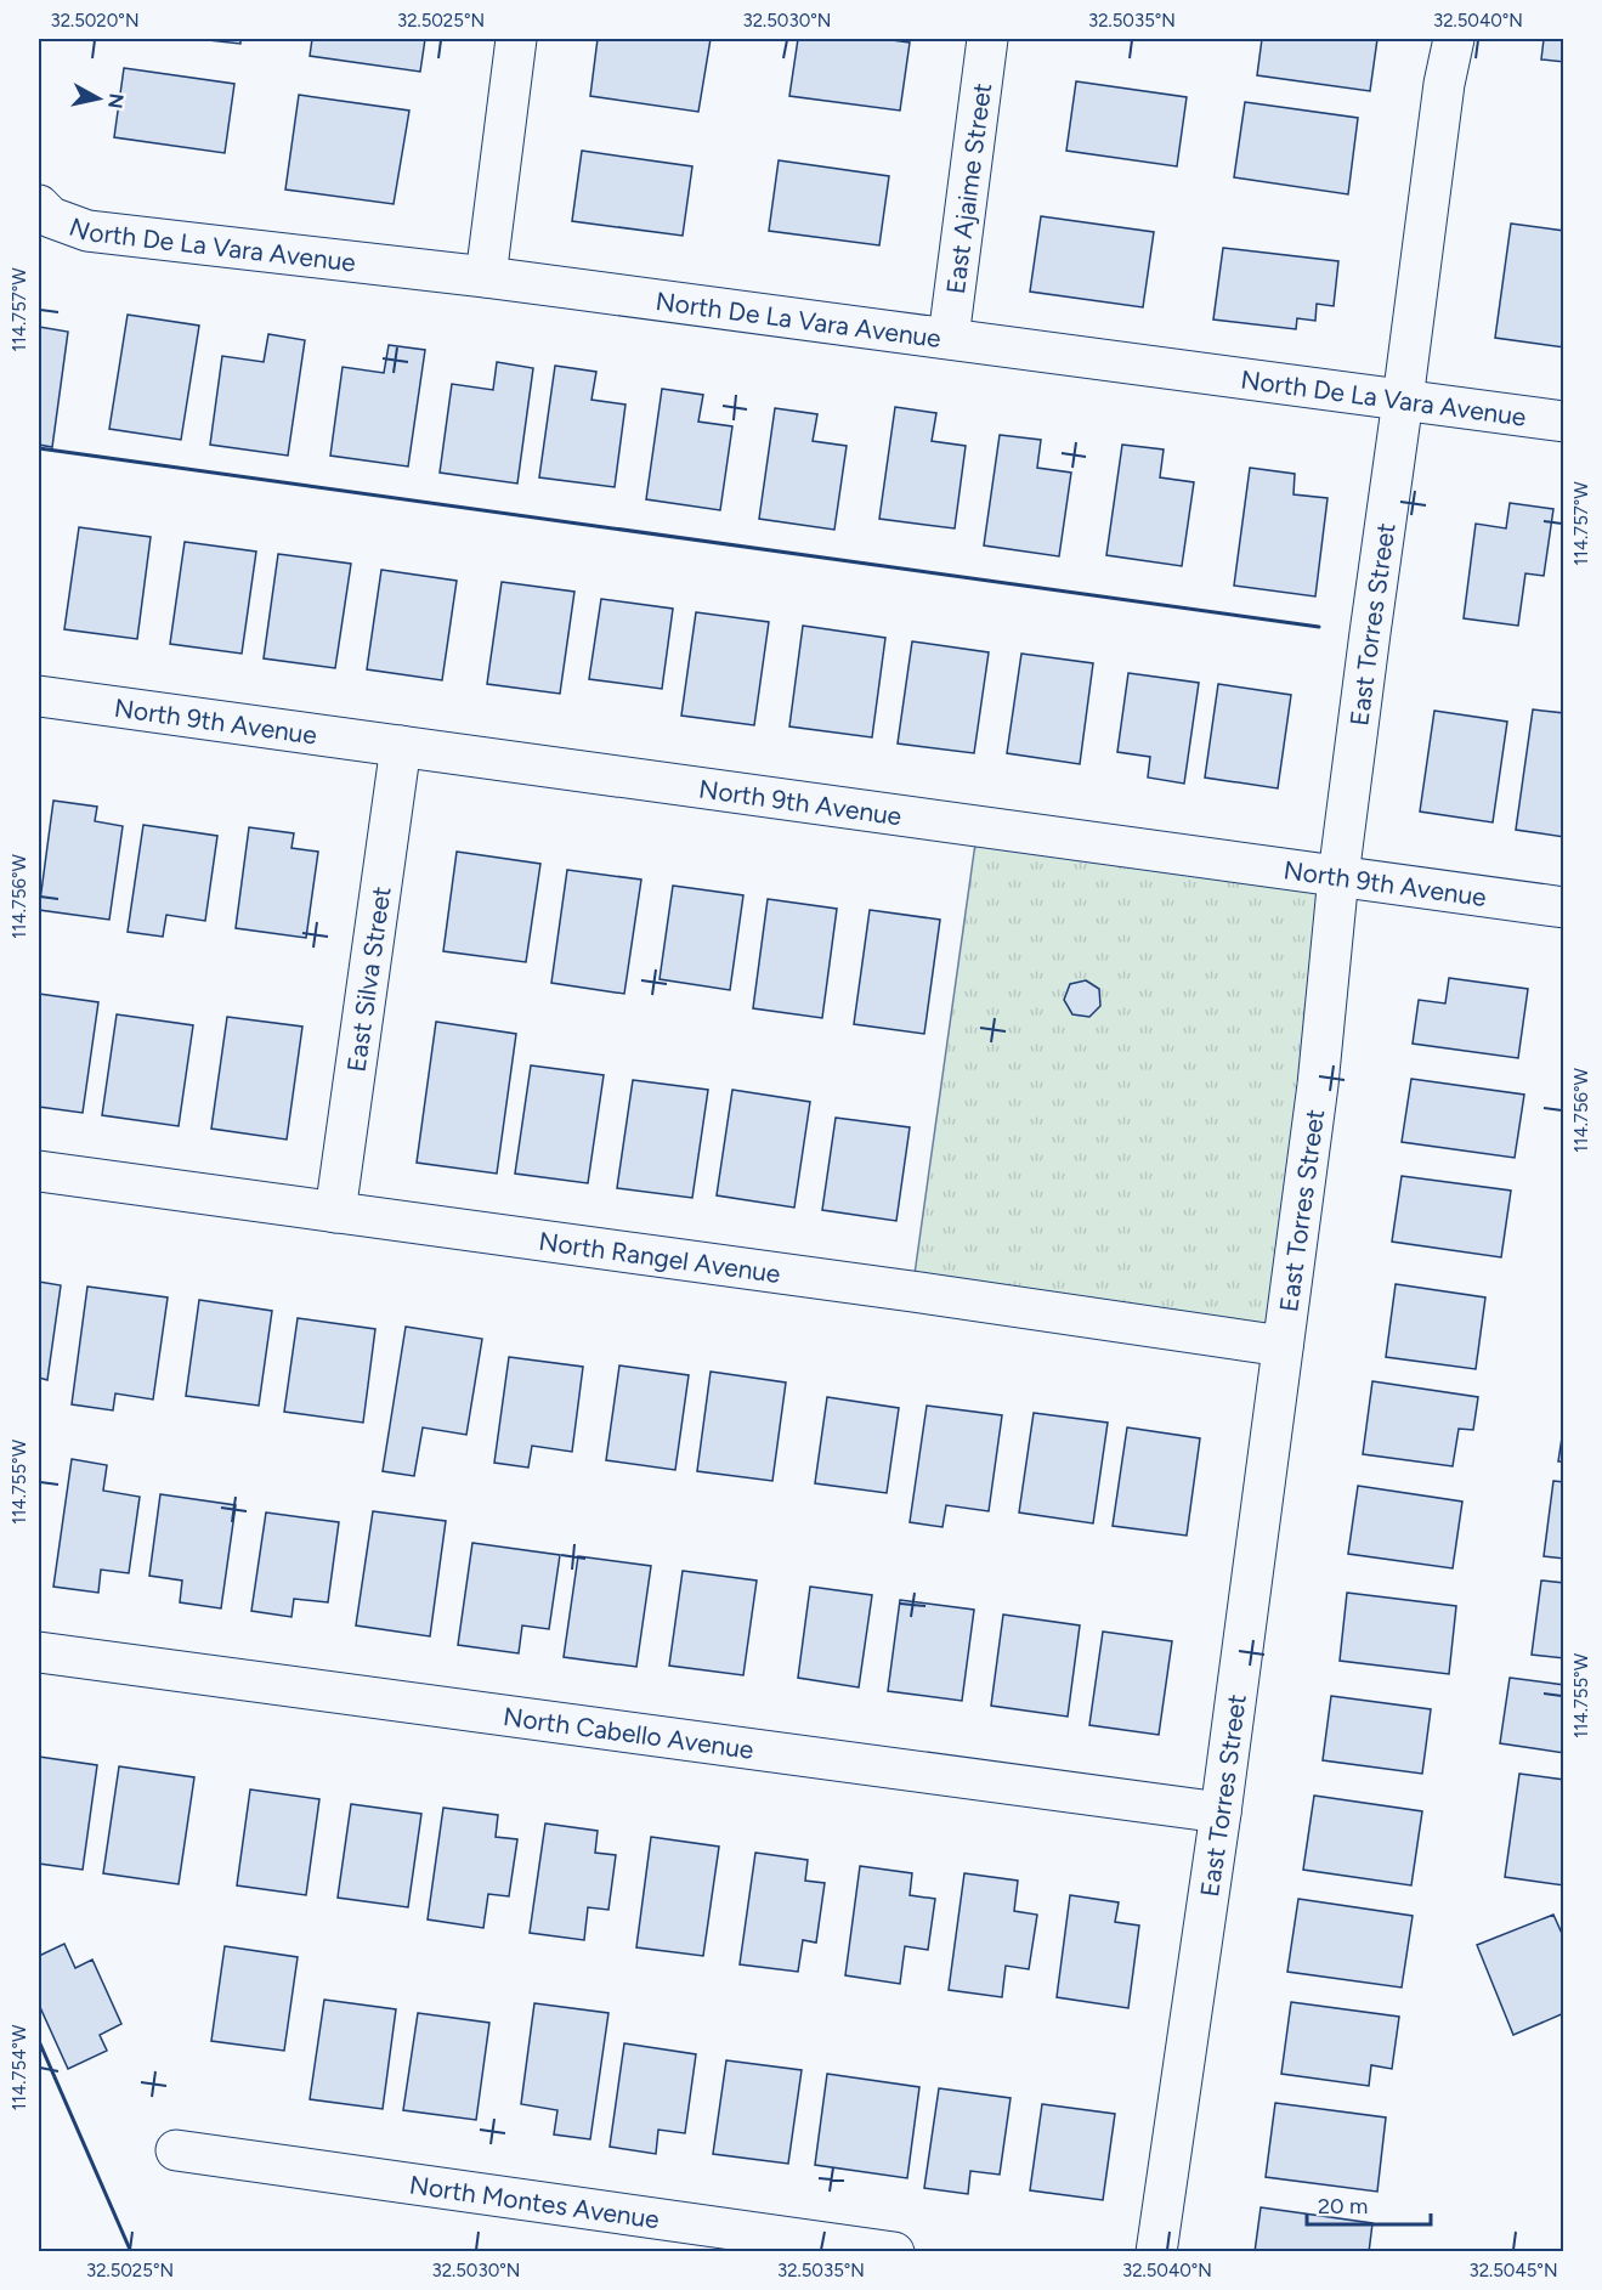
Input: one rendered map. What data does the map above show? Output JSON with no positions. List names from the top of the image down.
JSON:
{
  "streets": {
    "street": [
      "East Ajaime Street",
      "North De La Vara Avenue",
      "East Torres Street",
      "North 9th Avenue",
      "East Silva Street",
      "North Rangel Avenue",
      "North Cabello Avenue",
      "North Montes Avenue"
    ]
  },
  "crossings": [
    ["East Ajaime Street", "North De La Vara Avenue"],
    ["North De La Vara Avenue", "East Torres Street"],
    ["East Torres Street", "North 9th Avenue"],
    ["East Torres Street", "North Rangel Avenue"],
    ["East Torres Street", "North Cabello Avenue"],
    ["North 9th Avenue", "East Silva Street"],
    ["East Silva Street", "North Rangel Avenue"]
  ],
  "scale_bar": "20 m",
  "north": "right",
  "coordinates": [
    "32.5020°N",
    "32.5025°N",
    "32.5030°N",
    "32.5035°N",
    "32.5040°N",
    "114.757°W",
    "114.756°W",
    "114.755°W",
    "114.754°W",
    "32.5045°N"
  ]
}
